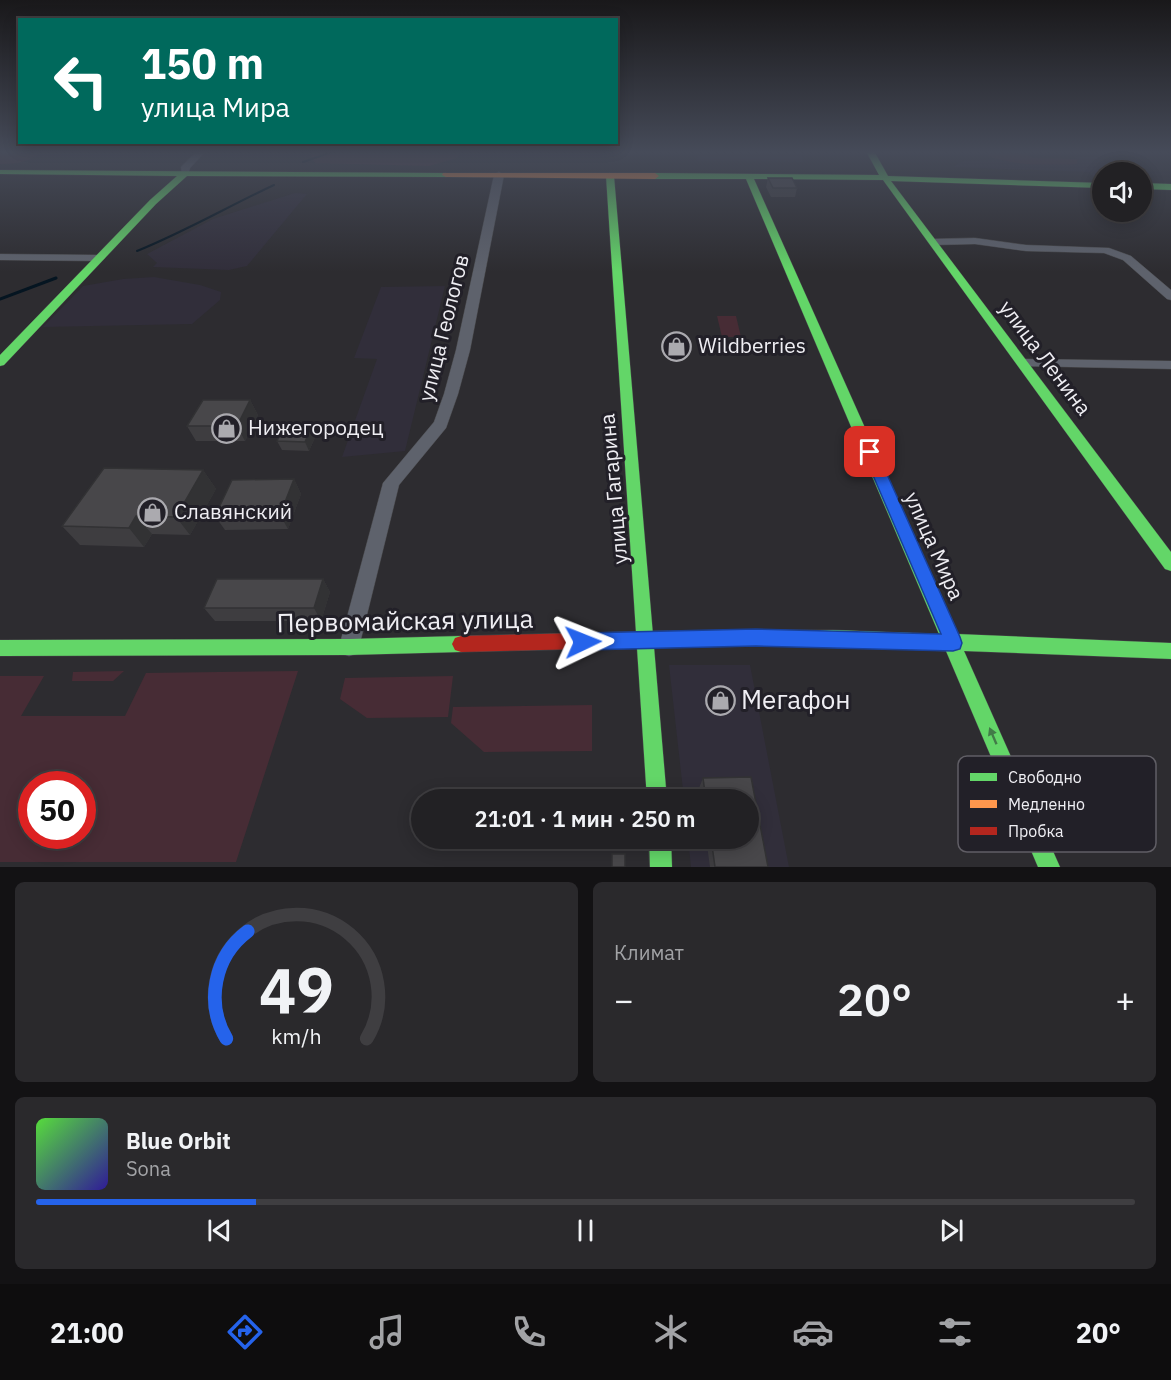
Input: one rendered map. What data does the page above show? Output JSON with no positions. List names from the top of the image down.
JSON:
{
  "streets": {
    "street": [
      "улица Геологов",
      "улица Ленина",
      "улица Гагарина",
      "улица Мира",
      "Первомайская улица"
    ]
  },
  "crossings": [
    ["улица Геологов", "Первомайская улица"],
    ["улица Гагарина", "Первомайская улица"],
    ["улица Мира", "Первомайская улица"]
  ],
  "places": {
    "shop": [
      "Wildberries",
      "Нижегородец",
      "Славянский",
      "Мегафон"
    ]
  },
  "legend": ["Свободно", "Медленно", "Пробка"],
  "page": {
    "turn": ["150 m", "улица Мира"],
    "limit": "50",
    "trip": "21:01 · 1 мин · 250 m",
    "tile": "Климат",
    "heat": ["−", "20°", "+"],
    "song": ["Blue Orbit", "Sona"],
    "tabs": ["21:00", "20°"],
    "gauge": ["49", "km/h"]
  }
}
